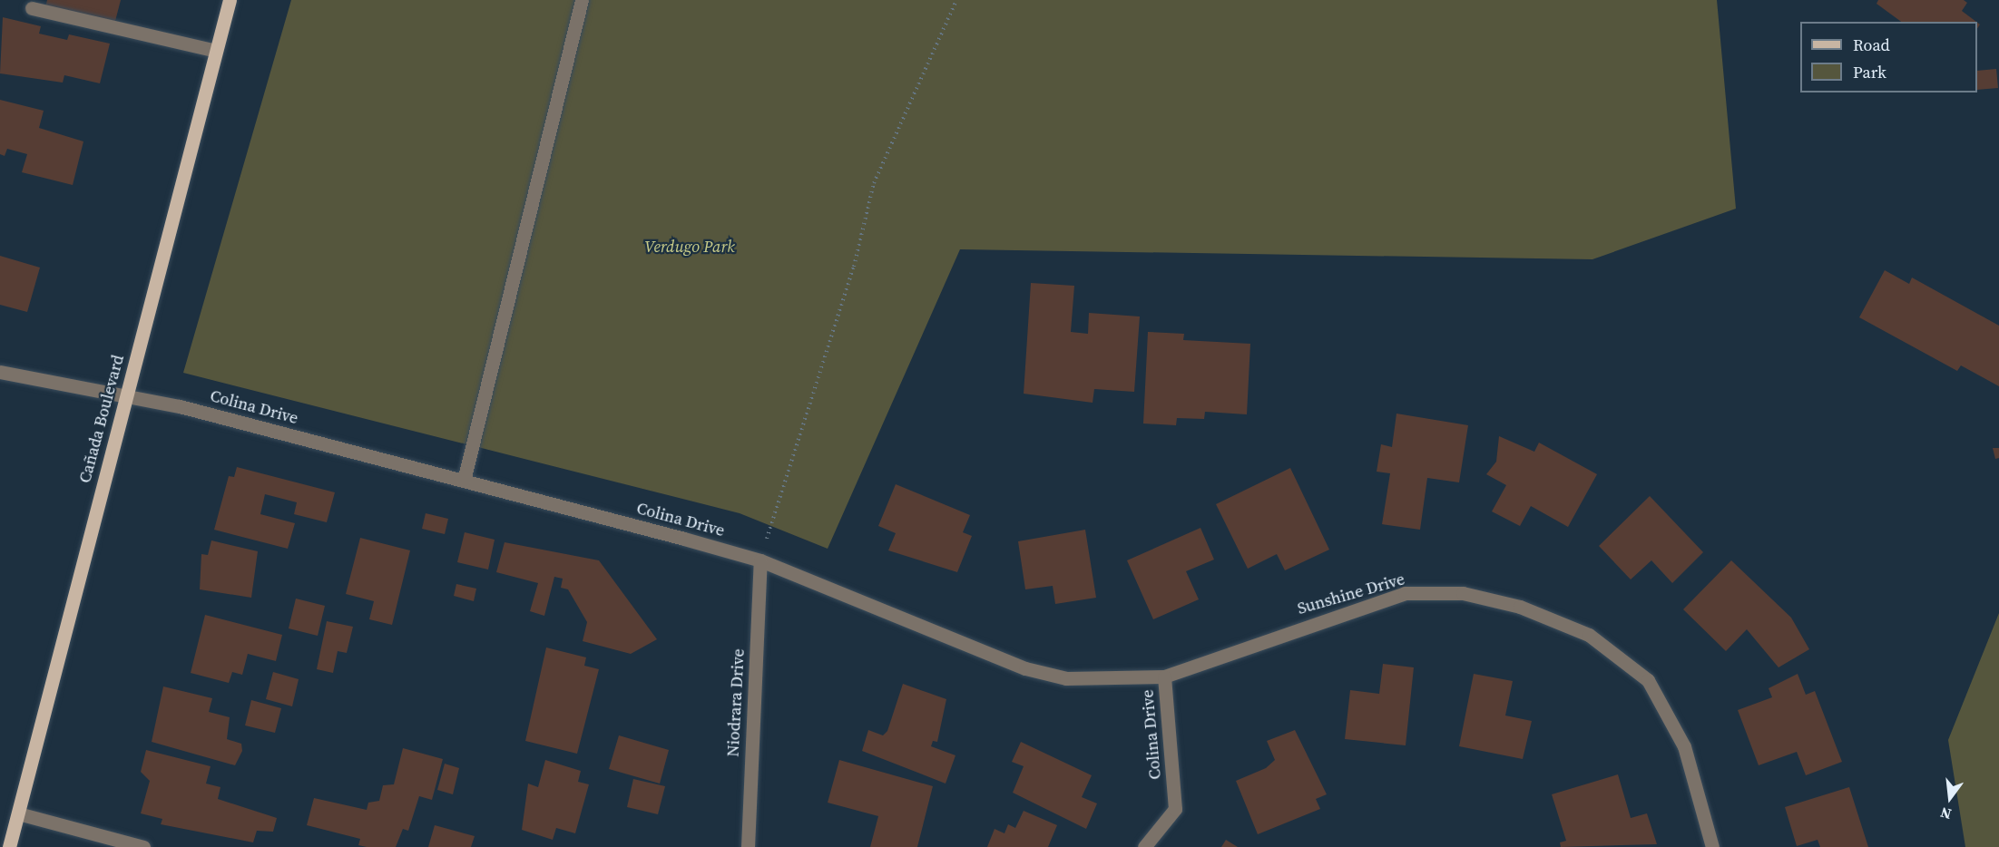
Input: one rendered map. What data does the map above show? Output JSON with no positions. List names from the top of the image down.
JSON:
{
  "streets": {
    "main road": ["Cañada Boulevard"],
    "street": ["Colina Drive", "Sunshine Drive", "Niodrara Drive"]
  },
  "crossings": [
    ["Colina Drive", "Cañada Boulevard"],
    ["Colina Drive", "Sunshine Drive"],
    ["Colina Drive", "Niodrara Drive"]
  ],
  "parks": ["Verdugo Park"],
  "legend": ["Road", "Park"],
  "north": "bottom"
}
